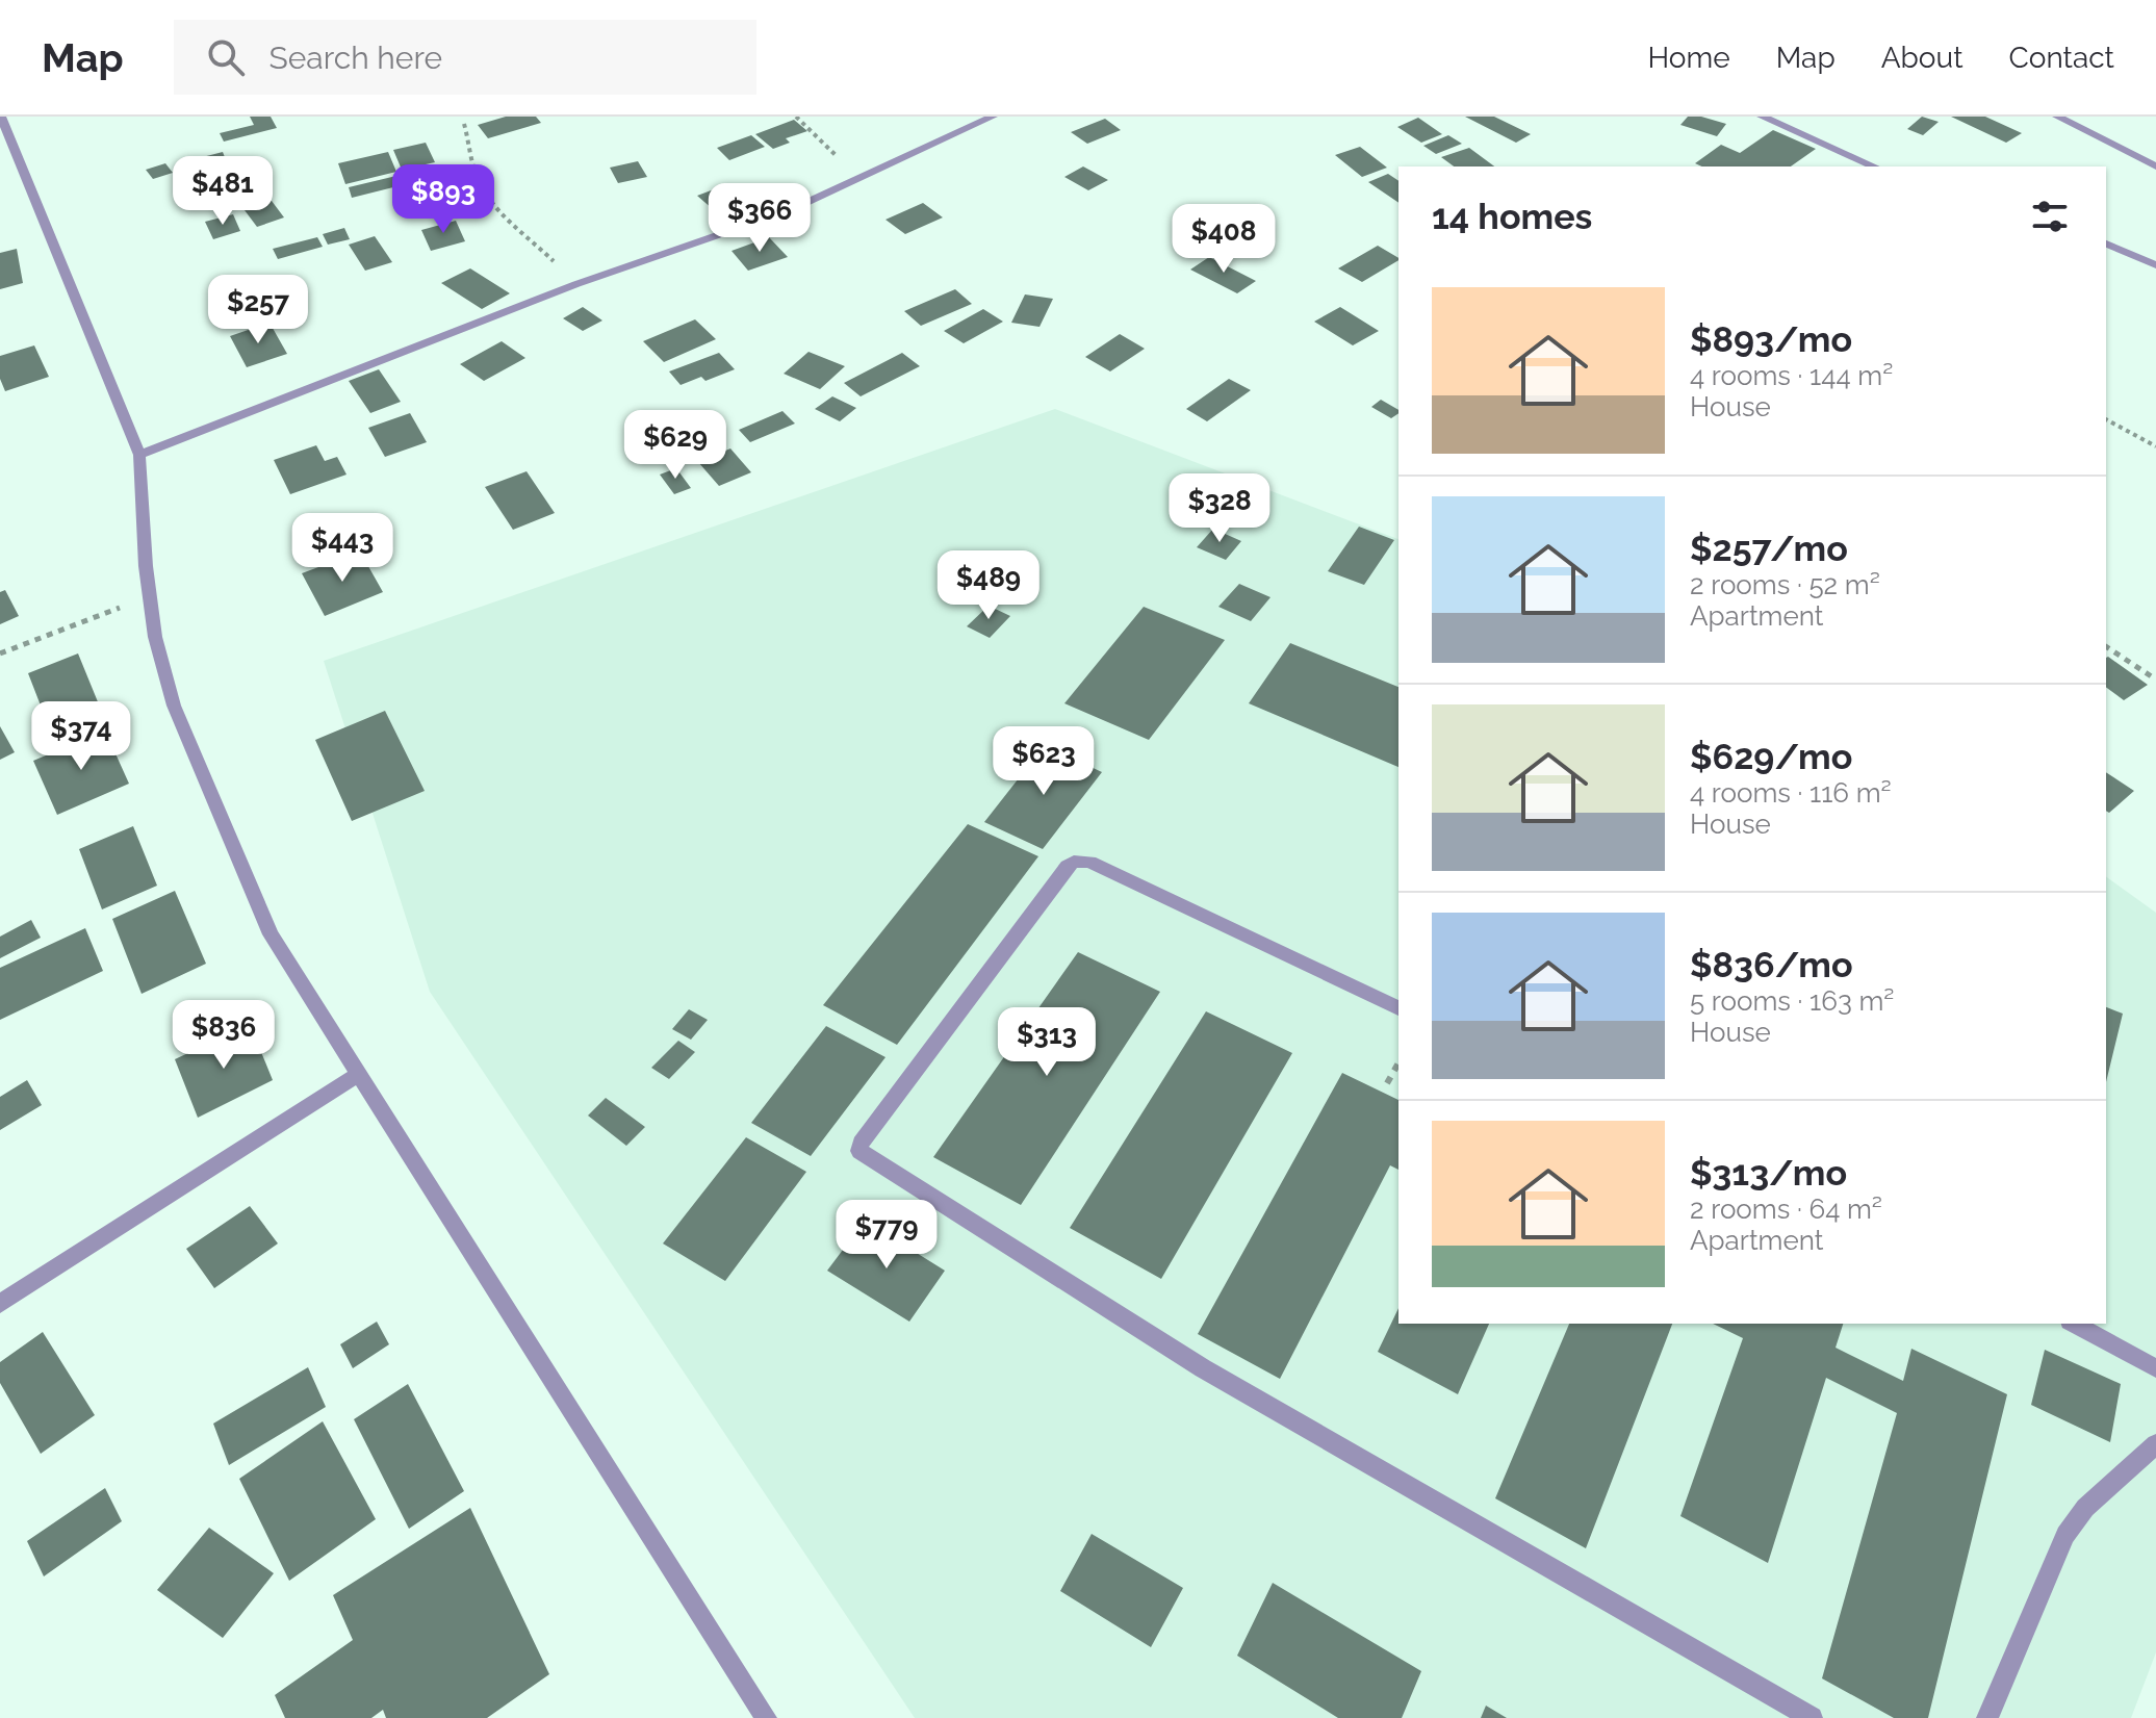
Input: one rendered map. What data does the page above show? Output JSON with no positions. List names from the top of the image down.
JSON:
{
  "page": {
    "header": "Map",
    "search": "Search here",
    "nav": [
      "Home",
      "Map",
      "About",
      "Contact"
    ],
    "price": [
      "$481",
      "$893",
      "$366",
      "$408",
      "$257",
      "$629",
      "$328",
      "$443",
      "$489",
      "$374",
      "$623",
      "$836",
      "$313",
      "$779"
    ],
    "heading": "14 homes",
    "list": [
      {
        "name": "$893/mo",
        "note": "4 rooms · 144 m² · House"
      },
      {
        "name": "$257/mo",
        "note": "2 rooms · 52 m² · Apartment"
      },
      {
        "name": "$629/mo",
        "note": "4 rooms · 116 m² · House"
      },
      {
        "name": "$836/mo",
        "note": "5 rooms · 163 m² · House"
      },
      {
        "name": "$313/mo",
        "note": "2 rooms · 64 m² · Apartment"
      }
    ]
  }
}
